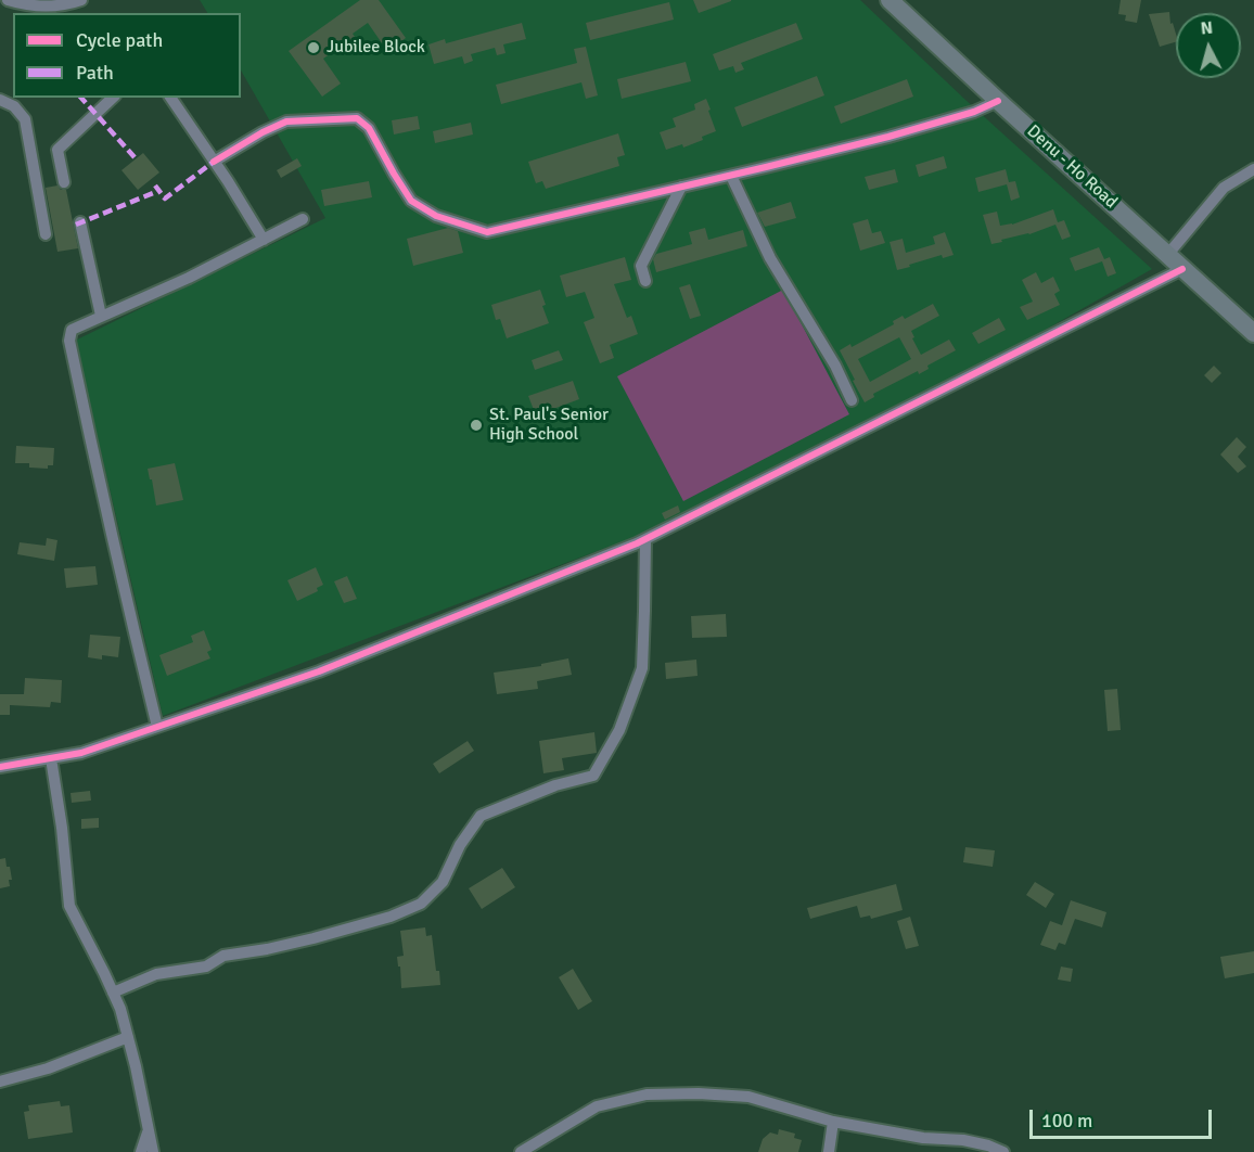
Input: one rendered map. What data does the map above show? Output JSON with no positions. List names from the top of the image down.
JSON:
{
  "streets": {
    "main road": ["Denu - Ho Road"]
  },
  "places": ["Jubilee Block", "St. Paul's Senior High School"],
  "legend": ["Cycle path", "Path"],
  "scale_bar": "100 m",
  "north": "top"
}
